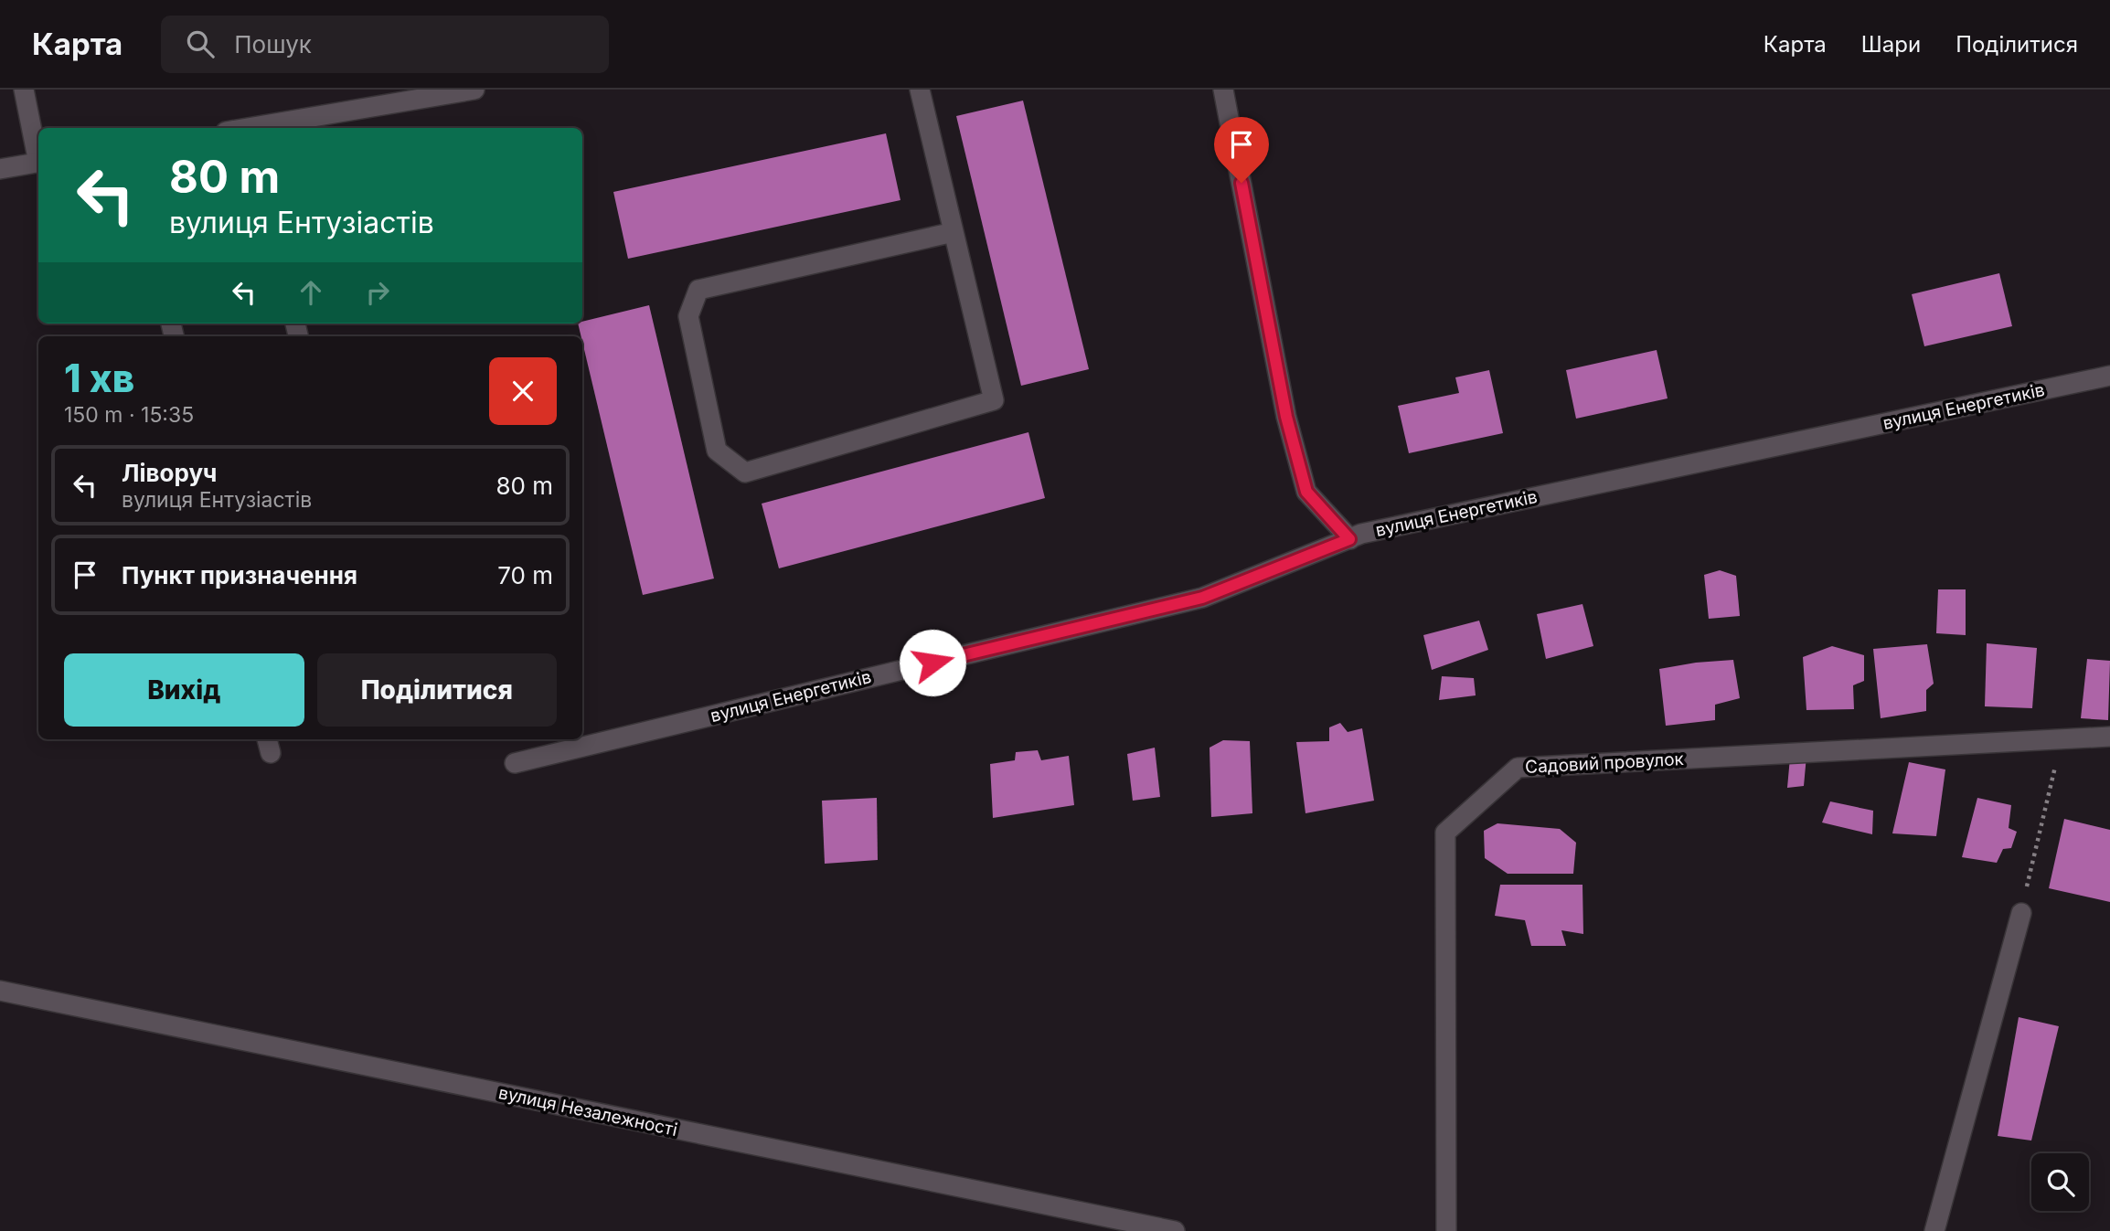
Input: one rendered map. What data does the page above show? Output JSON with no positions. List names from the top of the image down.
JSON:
{
  "streets": {
    "street": ["вулиця Енергетиків", "Садовий провулок", "вулиця Незалежності"]
  },
  "page": {
    "header": "Карта",
    "search": "Пошук",
    "nav": ["Карта", "Шари", "Поділитися"],
    "turn": ["80 m", "вулиця Ентузіастів"],
    "heading": ["1 хв", "150 m · 15:35"],
    "list": [
      {
        "name": "Ліворуч",
        "note": "вулиця Ентузіастів",
        "value": "80 m"
      },
      {
        "name": "Пункт призначення",
        "value": "70 m"
      }
    ],
    "buttons": ["Вихід", "Поділитися"]
  }
}
